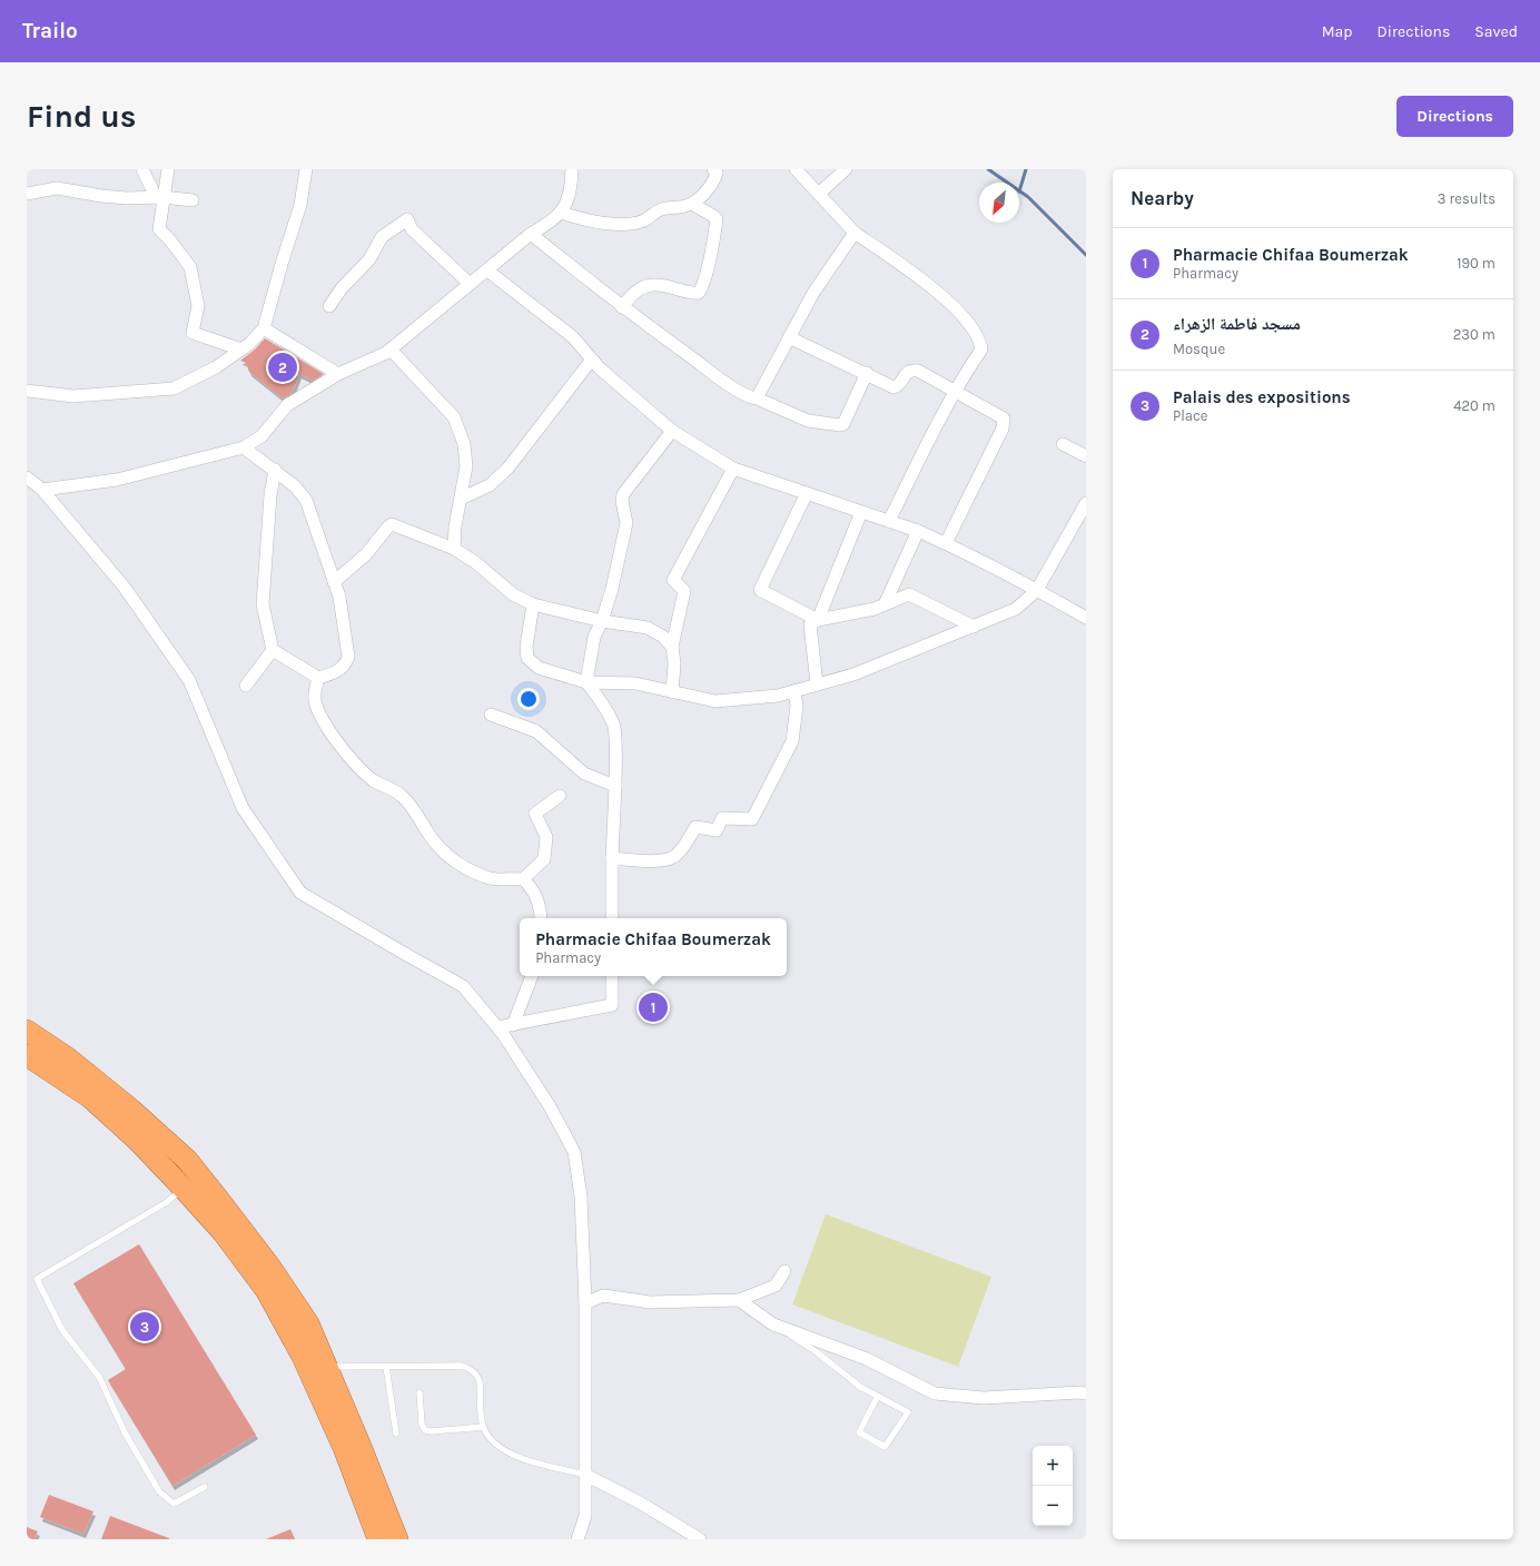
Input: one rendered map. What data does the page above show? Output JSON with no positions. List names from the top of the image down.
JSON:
{
  "north": "bottom left",
  "page": {
    "header": "Trailo",
    "nav": ["Map", "Directions", "Saved"],
    "buttons": "Directions",
    "title": "Find us",
    "heading": ["Nearby", "3 results"],
    "list": [
      {
        "mark": "1",
        "name": "Pharmacie Chifaa Boumerzak",
        "note": "Pharmacy",
        "value": "190 m"
      },
      {
        "mark": "2",
        "name": "مسجد فاطمة الزهراء",
        "note": "Mosque",
        "value": "230 m"
      },
      {
        "mark": "3",
        "name": "Palais des expositions",
        "note": "Place",
        "value": "420 m"
      }
    ],
    "pins": ["2", "1", "3"],
    "popup": ["Pharmacie Chifaa Boumerzak", "Pharmacy"],
    "map_buttons": ["+", "−"]
  }
}
